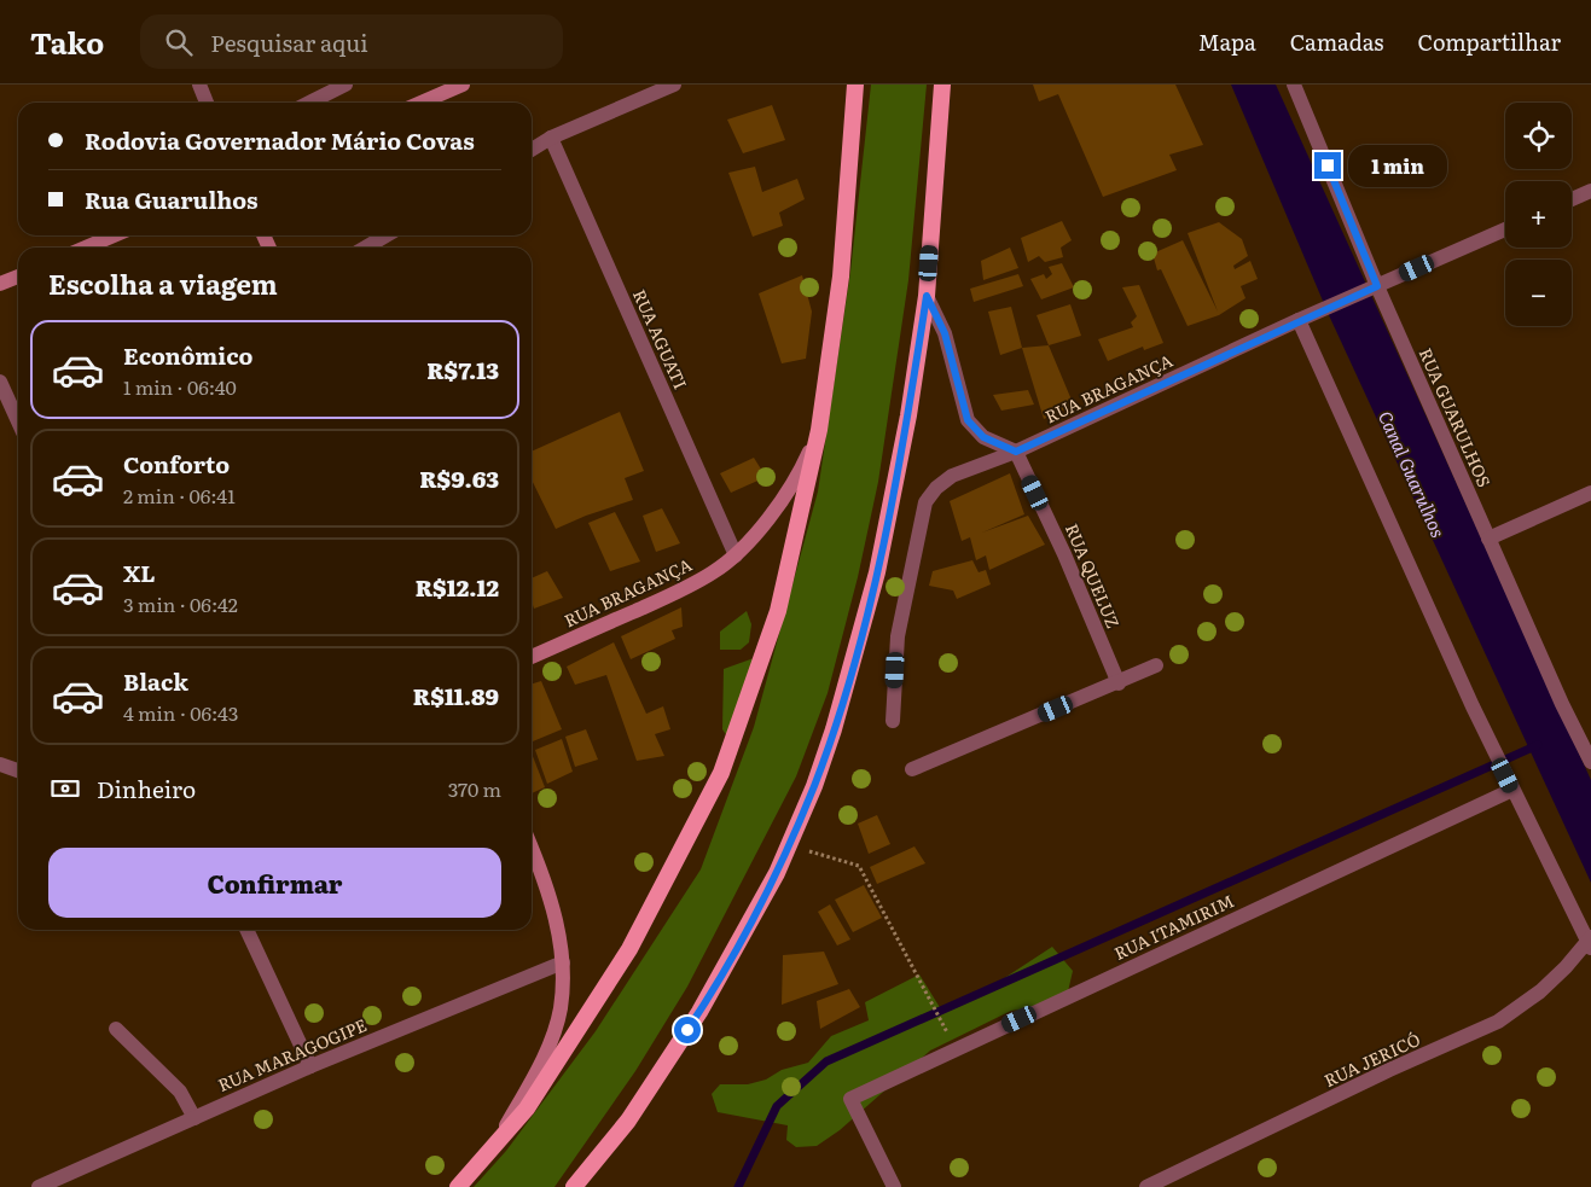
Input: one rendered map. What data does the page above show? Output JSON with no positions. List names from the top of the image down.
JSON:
{
  "streets": {
    "main road": ["RUA BRAGANÇA"],
    "street": [
      "RUA AGUATI",
      "RUA GUARULHOS",
      "RUA QUELUZ",
      "RUA ITAMIRIM",
      "RUA MARAGOGIPE",
      "RUA JERICÓ"
    ]
  },
  "crossings": [
    ["RUA AGUATI", "RUA BRAGANÇA"],
    ["RUA BRAGANÇA", "RUA GUARULHOS"],
    ["RUA BRAGANÇA", "RUA QUELUZ"]
  ],
  "water": ["Canal Guarulhos"],
  "page": {
    "header": "Tako",
    "search": "Pesquisar aqui",
    "nav": ["Mapa", "Camadas", "Compartilhar"],
    "map_buttons": ["+", "−"],
    "banner": ["Rodovia Governador Mário Covas", "Rua Guarulhos"],
    "bubble": "1 min",
    "heading": "Escolha a viagem",
    "list": [
      {
        "name": "Econômico",
        "note": "1 min · 06:40",
        "value": "R$7.13"
      },
      {
        "name": "Conforto",
        "note": "2 min · 06:41",
        "value": "R$9.63"
      },
      {
        "name": "XL",
        "note": "3 min · 06:42",
        "value": "R$12.12"
      },
      {
        "name": "Black",
        "note": "4 min · 06:43",
        "value": "R$11.89"
      }
    ],
    "pay": ["Dinheiro", "370 m"],
    "buttons": "Confirmar"
  }
}
